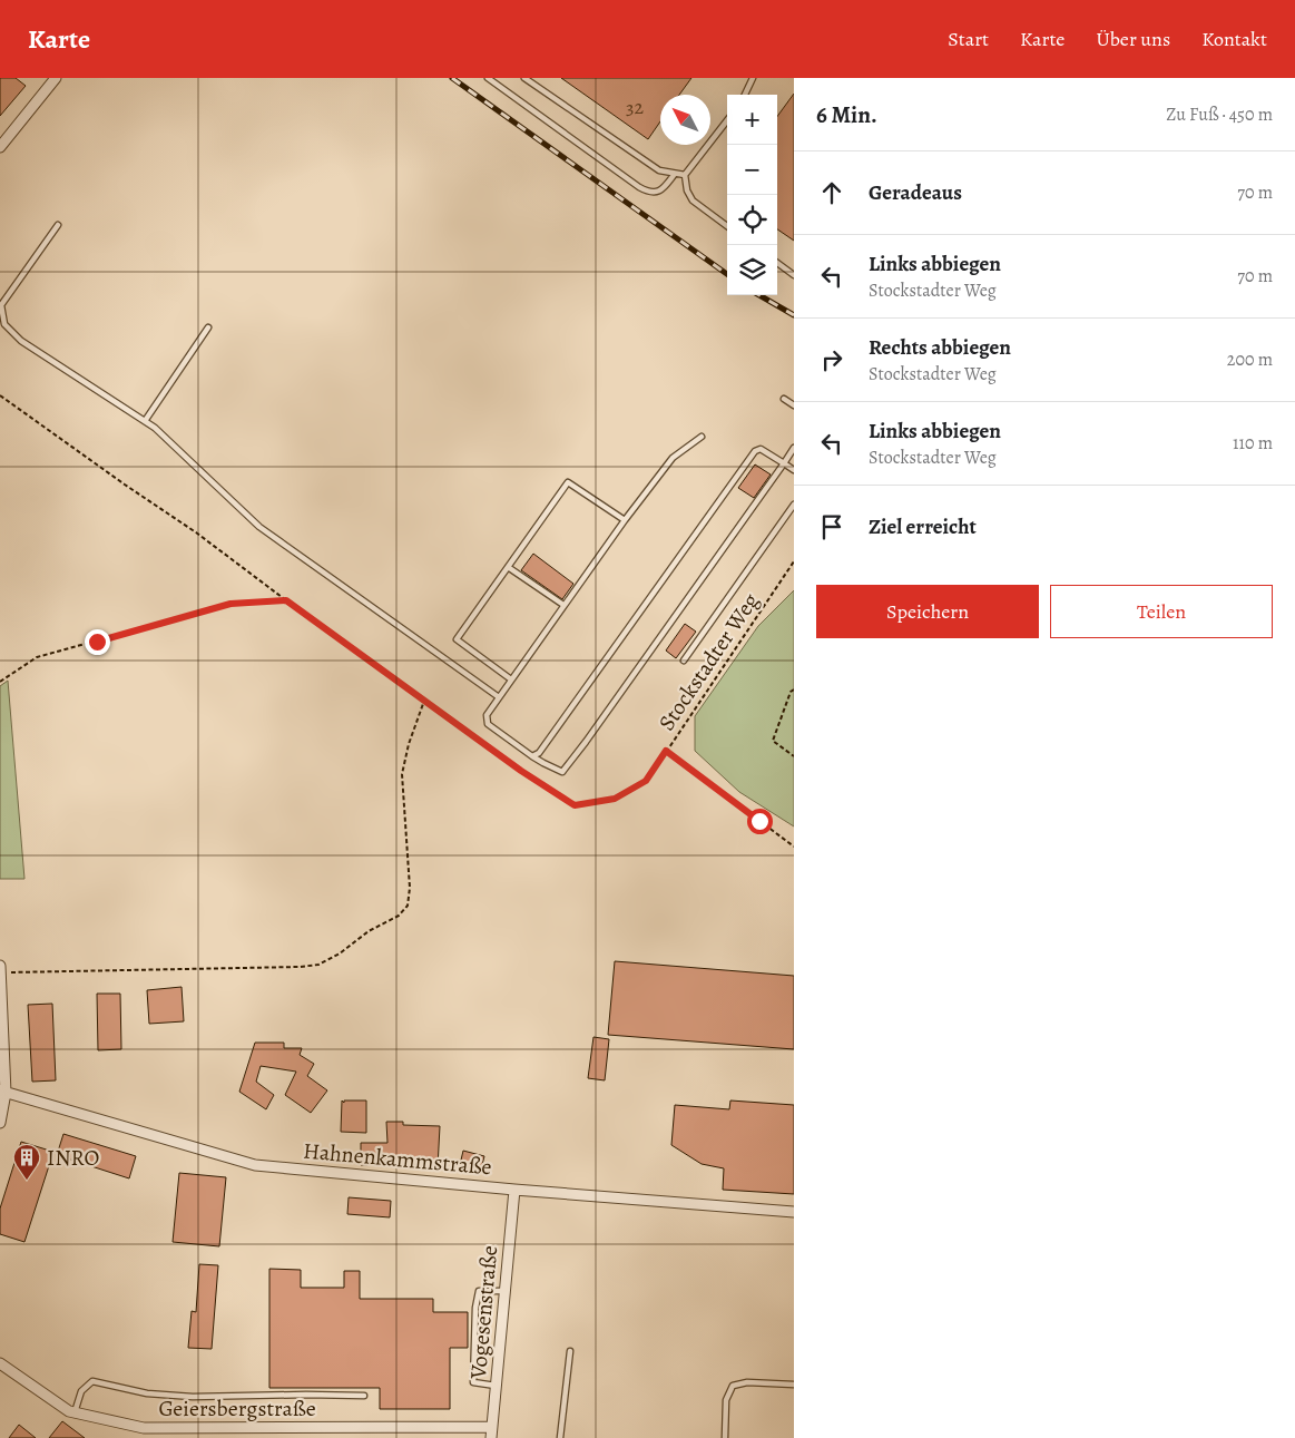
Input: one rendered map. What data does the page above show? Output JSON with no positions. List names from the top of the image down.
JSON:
{
  "streets": {
    "street": ["Hahnenkammstraße", "Vogesenstraße", "Geiersbergstraße"],
    "path": ["Stockstadter Weg"]
  },
  "crossings": [
    ["Hahnenkammstraße", "Vogesenstraße"],
    ["Vogesenstraße", "Geiersbergstraße"]
  ],
  "places": {
    "building": ["INRO"]
  },
  "house_numbers": ["32"],
  "north": "top left",
  "page": {
    "header": "Karte",
    "nav": [
      "Start",
      "Karte",
      "Über uns",
      "Kontakt"
    ],
    "heading": ["6 Min.", "Zu Fuß · 450 m"],
    "map_buttons": ["+", "−"],
    "list": [
      ["Geradeaus", "70 m"],
      ["Links abbiegen", "Stockstadter Weg", "70 m"],
      ["Rechts abbiegen", "Stockstadter Weg", "200 m"],
      ["Links abbiegen", "Stockstadter Weg", "110 m"],
      "Ziel erreicht"
    ],
    "buttons": ["Speichern", "Teilen"]
  }
}
